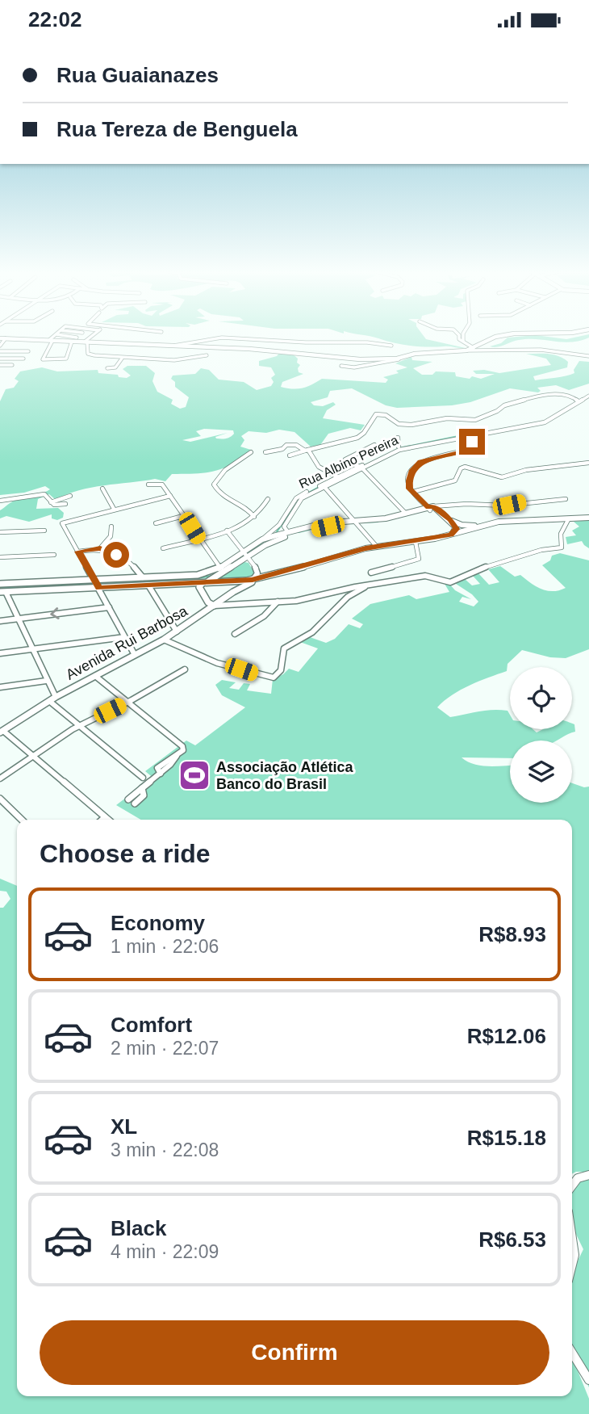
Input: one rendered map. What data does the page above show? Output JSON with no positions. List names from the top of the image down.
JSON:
{
  "streets": {
    "main road": ["Avenida Rui Barbosa"],
    "street": ["Rua Albino Pereira"]
  },
  "places": {
    "sports": ["Associação Atlética Banco do Brasil"]
  },
  "page": {
    "status": "22:02",
    "banner": ["Rua Guaianazes", "Rua Tereza de Benguela"],
    "heading": "Choose a ride",
    "list": [
      {
        "name": "Economy",
        "note": "1 min · 22:06",
        "value": "R$8.93"
      },
      {
        "name": "Comfort",
        "note": "2 min · 22:07",
        "value": "R$12.06"
      },
      {
        "name": "XL",
        "note": "3 min · 22:08",
        "value": "R$15.18"
      },
      {
        "name": "Black",
        "note": "4 min · 22:09",
        "value": "R$6.53"
      }
    ],
    "buttons": "Confirm"
  }
}
